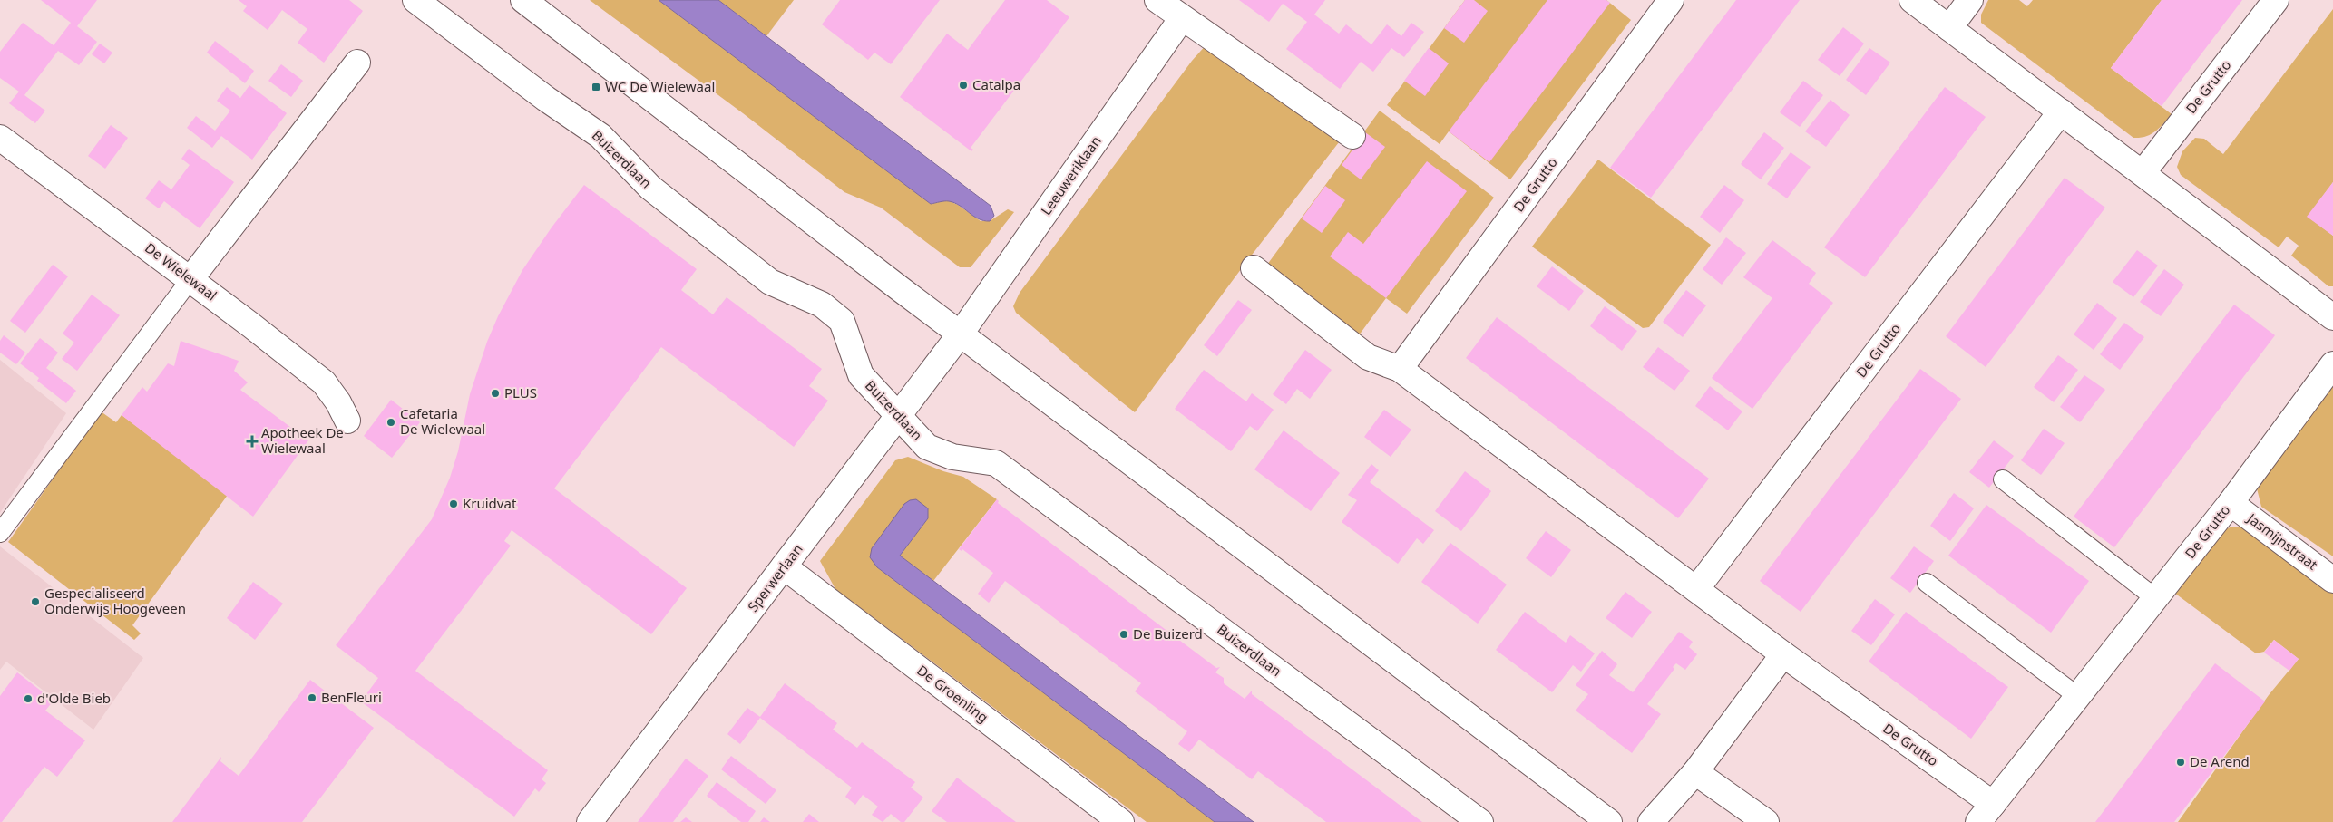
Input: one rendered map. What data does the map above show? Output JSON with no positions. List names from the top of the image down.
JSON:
{
  "streets": {
    "street": [
      "De Grutto",
      "Buizerdlaan",
      "Leeuweriklaan",
      "De Wielewaal",
      "Jasmijnstraat",
      "Sperwerlaan",
      "De Groenling"
    ]
  },
  "crossings": [
    ["De Grutto", "Jasmijnstraat"],
    ["Buizerdlaan", "Sperwerlaan"],
    ["Leeuweriklaan", "Sperwerlaan"],
    ["Sperwerlaan", "De Groenling"]
  ],
  "places": {
    "other": [
      "Catalpa",
      "PLUS",
      "Cafetaria De Wielewaal",
      "Kruidvat",
      "Gespecialiseerd Onderwijs Hoogeveen",
      "De Buizerd",
      "BenFleuri",
      "d'Olde Bieb",
      "De Arend"
    ],
    "transit": ["WC De Wielewaal"],
    "health": ["Apotheek De Wielewaal"]
  }
}
